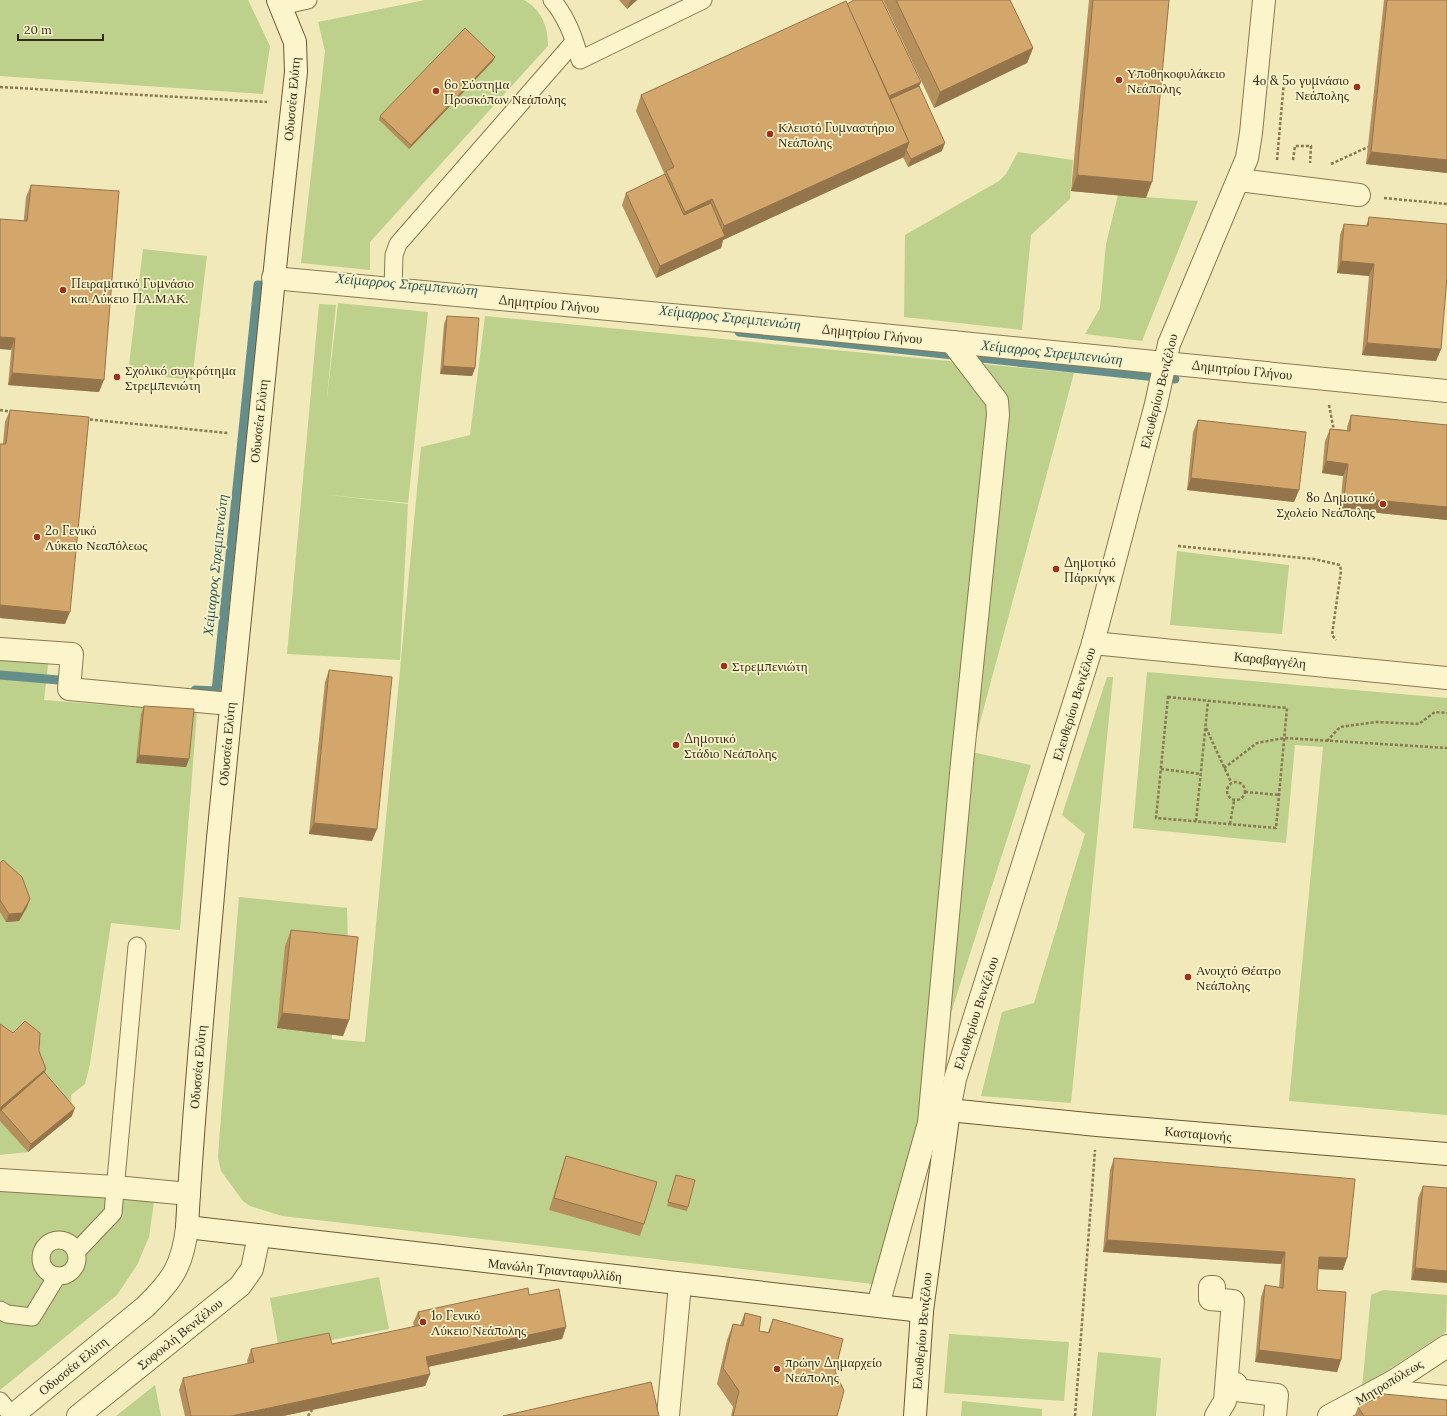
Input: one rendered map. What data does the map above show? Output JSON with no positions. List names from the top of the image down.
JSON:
{
  "streets": {
    "street": [
      "Οδυσσέα Ελύτη",
      "Δημητρίου Γλήνου",
      "Ελευθερίου Βενιζέλου",
      "Καραβαγγέλη",
      "Κασταμονής",
      "Μανώλη Τριανταφυλλίδη",
      "Σοφοκλή Βενιζέλου",
      "Μητροπόλεως"
    ]
  },
  "crossings": [
    ["Οδυσσέα Ελύτη", "Δημητρίου Γλήνου"],
    ["Οδυσσέα Ελύτη", "Μανώλη Τριανταφυλλίδη"],
    ["Δημητρίου Γλήνου", "Ελευθερίου Βενιζέλου"],
    ["Ελευθερίου Βενιζέλου", "Καραβαγγέλη"],
    ["Ελευθερίου Βενιζέλου", "Κασταμονής"],
    ["Ελευθερίου Βενιζέλου", "Μανώλη Τριανταφυλλίδη"],
    ["Μανώλη Τριανταφυλλίδη", "Σοφοκλή Βενιζέλου"]
  ],
  "water": ["Χείμαρρος Στρεμπενιώτη"],
  "places": [
    "Υποθηκοφυλάκειο Νεάπολης",
    "4ο & 5ο γυμνάσιο Νεάπολης",
    "6ο Σύστημα Προσκόπων Νεάπολης",
    "Κλειστό Γυμναστήριο Νεάπολης",
    "Πειραματικό Γυμνάσιο και Λύκειο ΠΑ.ΜΑΚ.",
    "Σχολικό συγκρότημα Στρεμπενιώτη",
    "8ο Δημοτικό Σχολείο Νεάπολης",
    "2ο Γενικό Λύκειο Νεαπόλεως",
    "Δημοτικό Πάρκινγκ",
    "Στρεμπενιώτη",
    "Δημοτικό Στάδιο Νεάπολης",
    "Ανοιχτό Θέατρο Νεάπολης",
    "1ο Γενικό Λύκειο Νεάπολης",
    "πρώην Δημαρχείο Νεάπολης"
  ],
  "scale_bar": "20 m"
}
